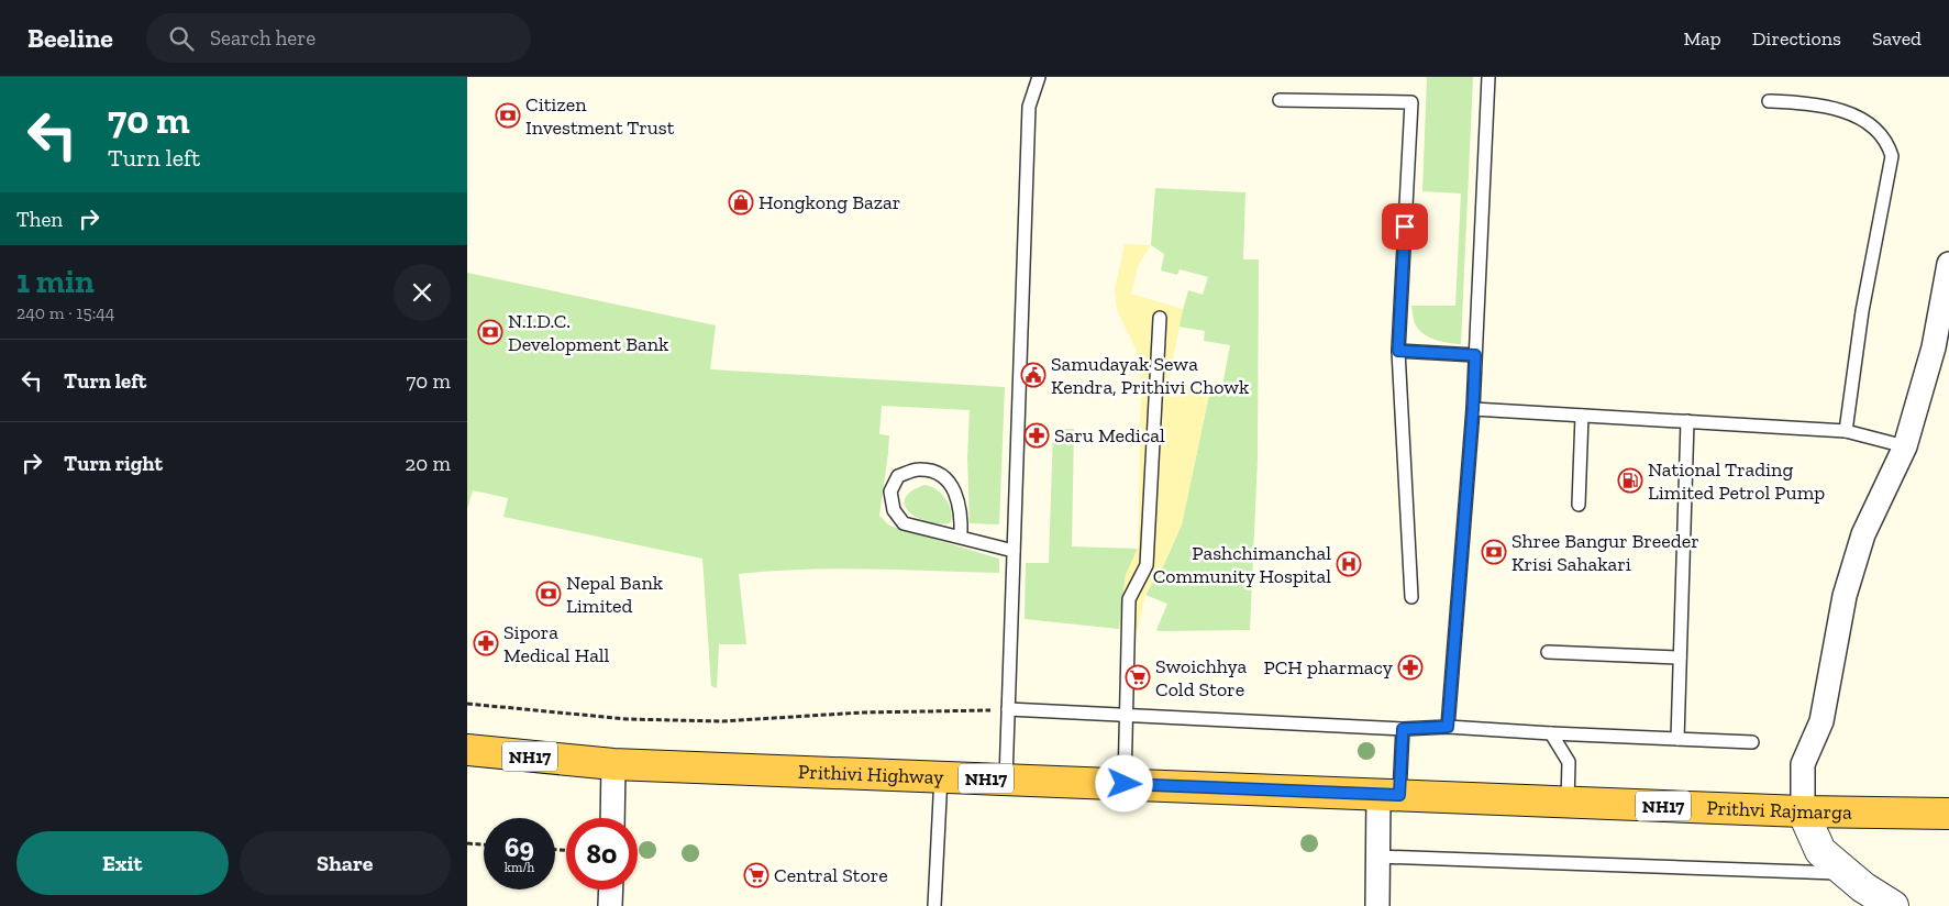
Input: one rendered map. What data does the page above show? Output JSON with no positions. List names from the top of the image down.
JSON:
{
  "streets": {
    "highway": ["NH17", "Prithivi Highway", "Prithvi Rajmarga"]
  },
  "crossings": [
    ["Prithivi Highway", "Prithvi Rajmarga"]
  ],
  "places": {
    "bank": [
      "Citizen Investment Trust",
      "N.I.D.C. Development Bank",
      "Shree Bangur Breeder Krisi Sahakari",
      "Nepal Bank Limited"
    ],
    "shop": ["Hongkong Bazar"],
    "public building": ["Samudayak Sewa Kendra, Prithivi Chowk"],
    "pharmacy": ["Saru Medical", "Sipora Medical Hall", "PCH pharmacy"],
    "fuel station": ["National Trading Limited Petrol Pump"],
    "hospital": ["Pashchimanchal Community Hospital"],
    "supermarket": ["Swoichhya Cold Store", "Central Store"]
  },
  "page": {
    "header": "Beeline",
    "search": "Search here",
    "nav": ["Map", "Directions", "Saved"],
    "turn": ["70 m", "Turn left"],
    "then": "Then",
    "heading": ["1 min", "240 m · 15:44"],
    "list": [
      {
        "name": "Turn left",
        "value": "70 m"
      },
      {
        "name": "Turn right",
        "value": "20 m"
      }
    ],
    "speed": "69 km/h",
    "limit": "80",
    "buttons": ["Exit", "Share"]
  }
}
